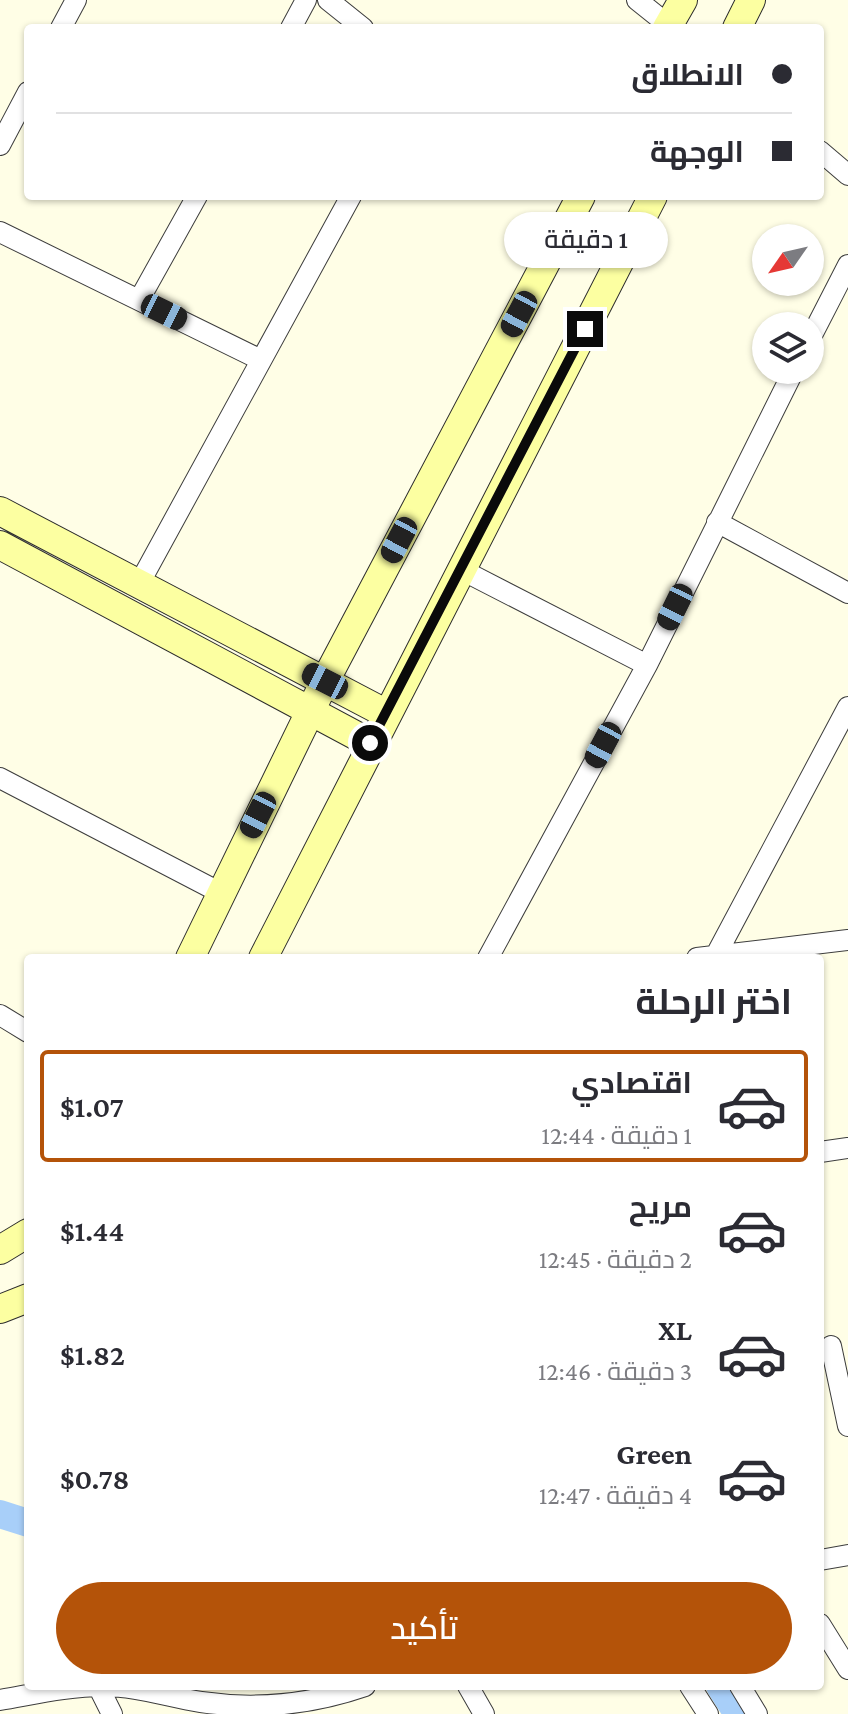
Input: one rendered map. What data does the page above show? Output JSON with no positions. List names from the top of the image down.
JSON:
{
  "north": "bottom left",
  "page": {
    "banner": ["الانطلاق", "الوجهة"],
    "bubble": "1 دقيقة",
    "heading": "اختر الرحلة",
    "list": [
      {
        "name": "اقتصادي",
        "note": "1 دقيقة · 12:44",
        "value": "$1.07"
      },
      {
        "name": "مريح",
        "note": "2 دقيقة · 12:45",
        "value": "$1.44"
      },
      {
        "name": "XL",
        "note": "3 دقيقة · 12:46",
        "value": "$1.82"
      },
      {
        "name": "Green",
        "note": "4 دقيقة · 12:47",
        "value": "$0.78"
      }
    ],
    "buttons": "تأكيد"
  }
}
